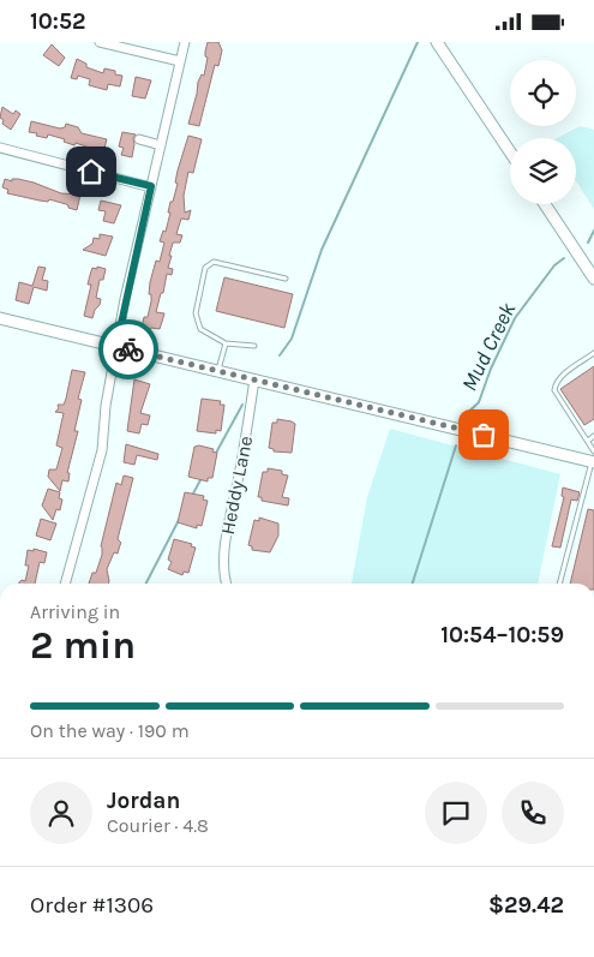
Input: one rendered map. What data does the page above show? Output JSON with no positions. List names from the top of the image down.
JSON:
{
  "streets": {
    "street": ["Heddy Lane"]
  },
  "water": ["Mud Creek"],
  "page": {
    "status": "10:52",
    "heading": ["2 min", "Arriving in", "10:54–10:59"],
    "panel": [
      "Jordan",
      "Courier · 4.8",
      "Order #1306",
      "$29.42"
    ],
    "bar": "On the way · 190 m"
  }
}
